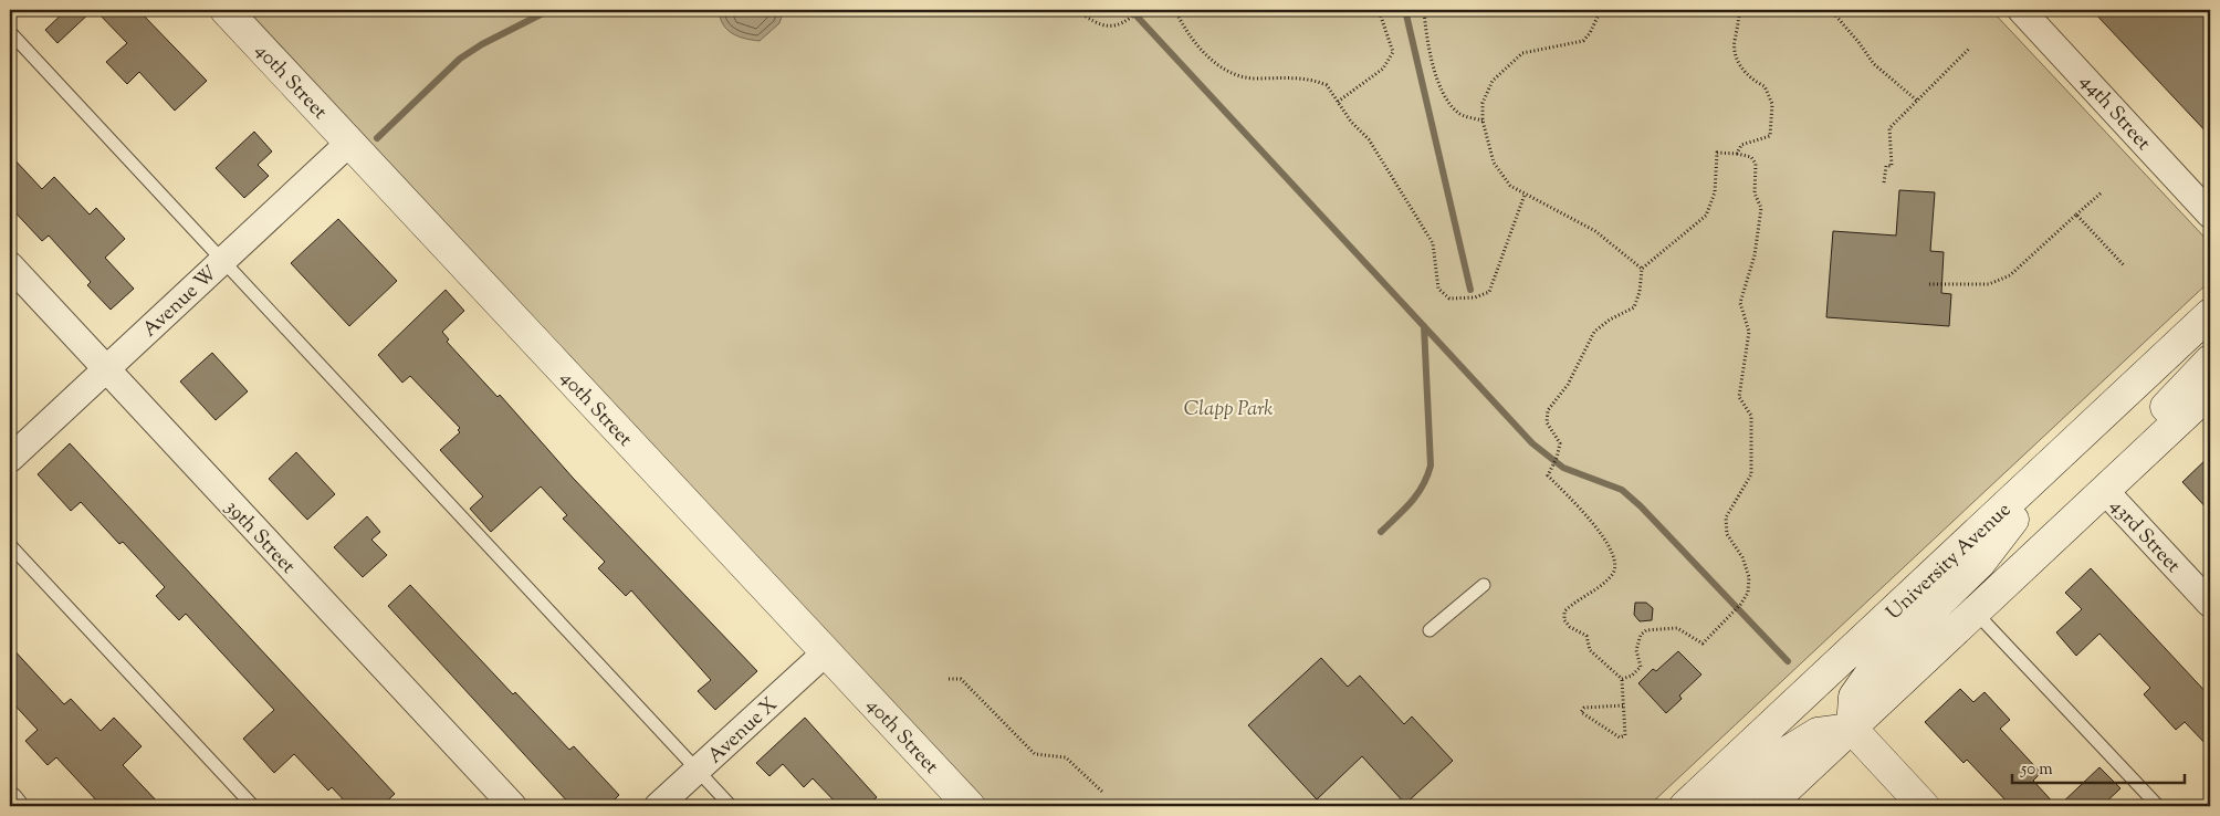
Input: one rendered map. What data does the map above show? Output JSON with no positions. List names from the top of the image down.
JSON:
{
  "streets": {
    "main road": ["40th Street", "University Avenue"],
    "street": [
      "44th Street",
      "Avenue W",
      "43rd Street",
      "39th Street",
      "Avenue X"
    ]
  },
  "crossings": [
    ["40th Street", "Avenue W"],
    ["40th Street", "Avenue X"],
    ["Avenue W", "39th Street"]
  ],
  "parks": ["Clapp Park"],
  "scale_bar": "50 m"
}
